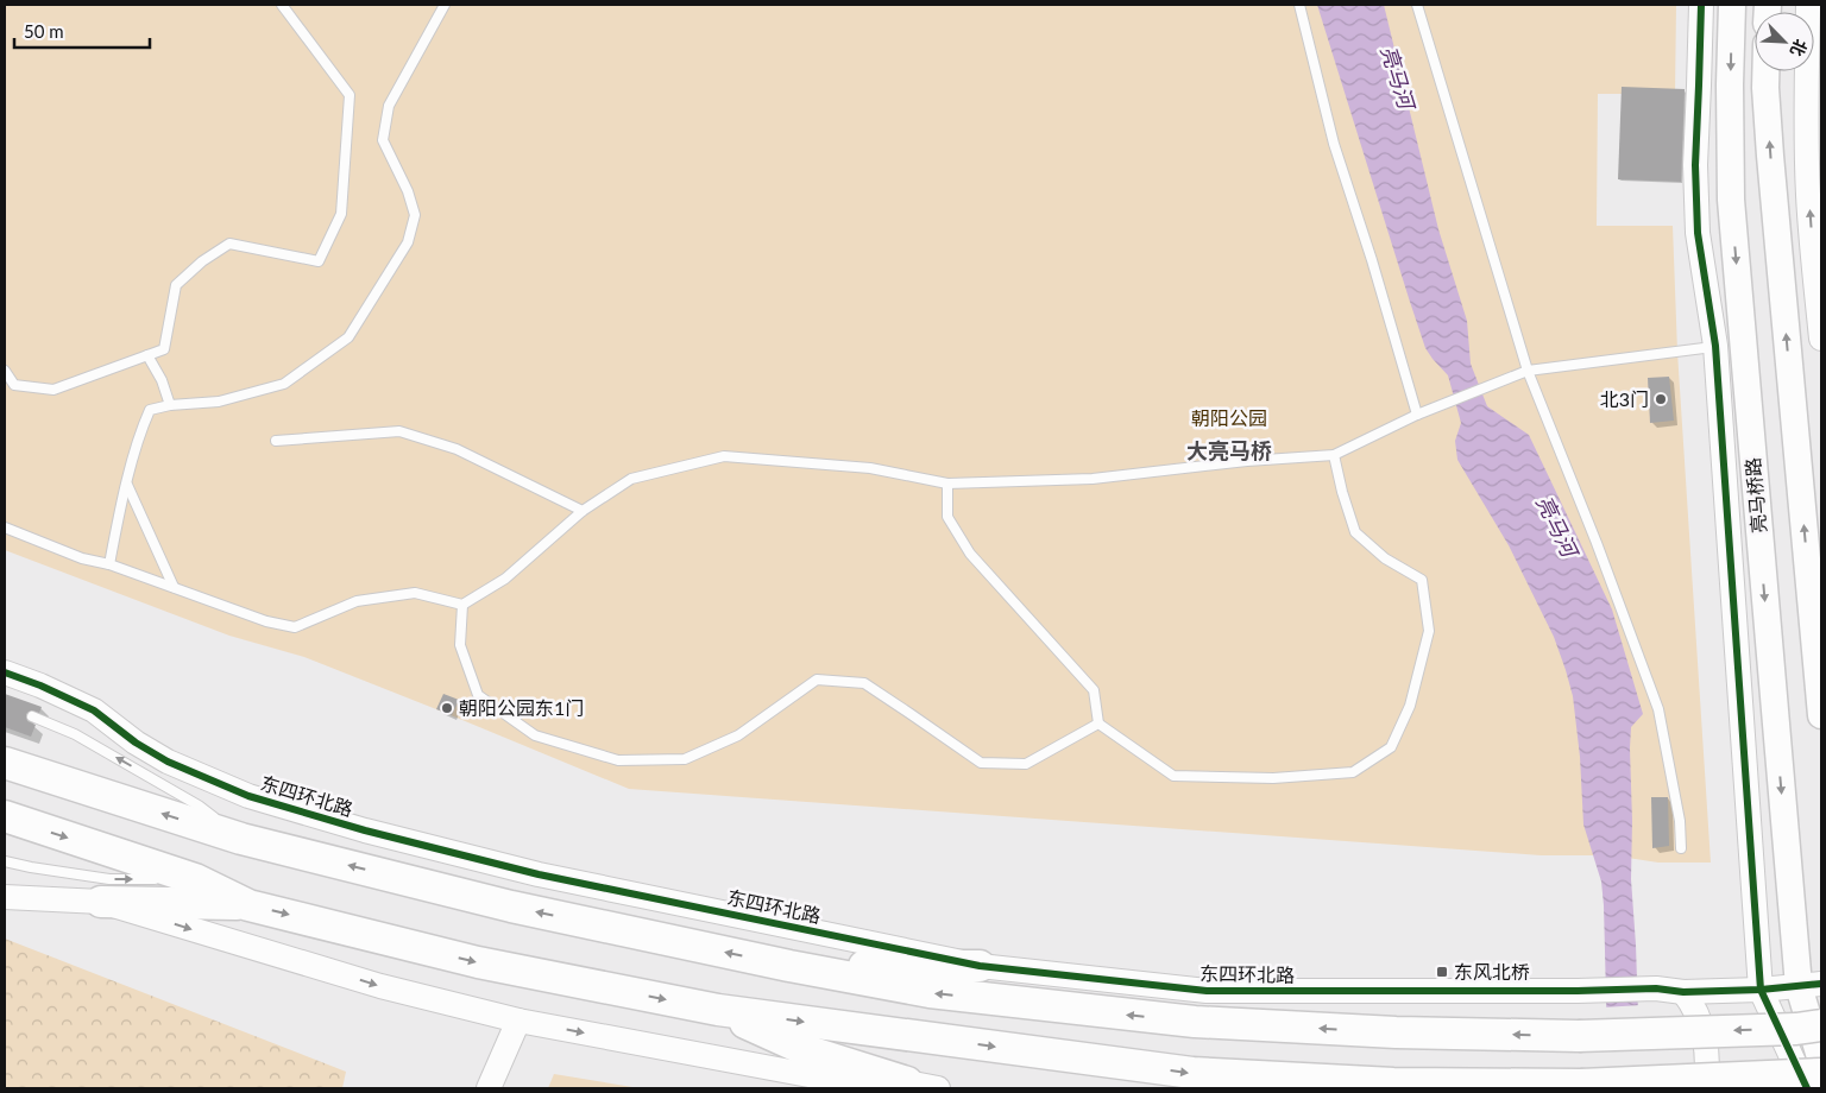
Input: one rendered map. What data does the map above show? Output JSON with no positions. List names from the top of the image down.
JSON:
{
  "streets": {
    "main road": ["亮马桥路"],
    "street": ["东四环北路"]
  },
  "districts": ["大亮马桥"],
  "water": ["亮马河"],
  "parks": ["朝阳公园"],
  "places": {
    "other": ["北3门", "朝阳公园东1门"],
    "transit": ["东风北桥"]
  },
  "scale_bar": "50 m",
  "north": "bottom right"
}
